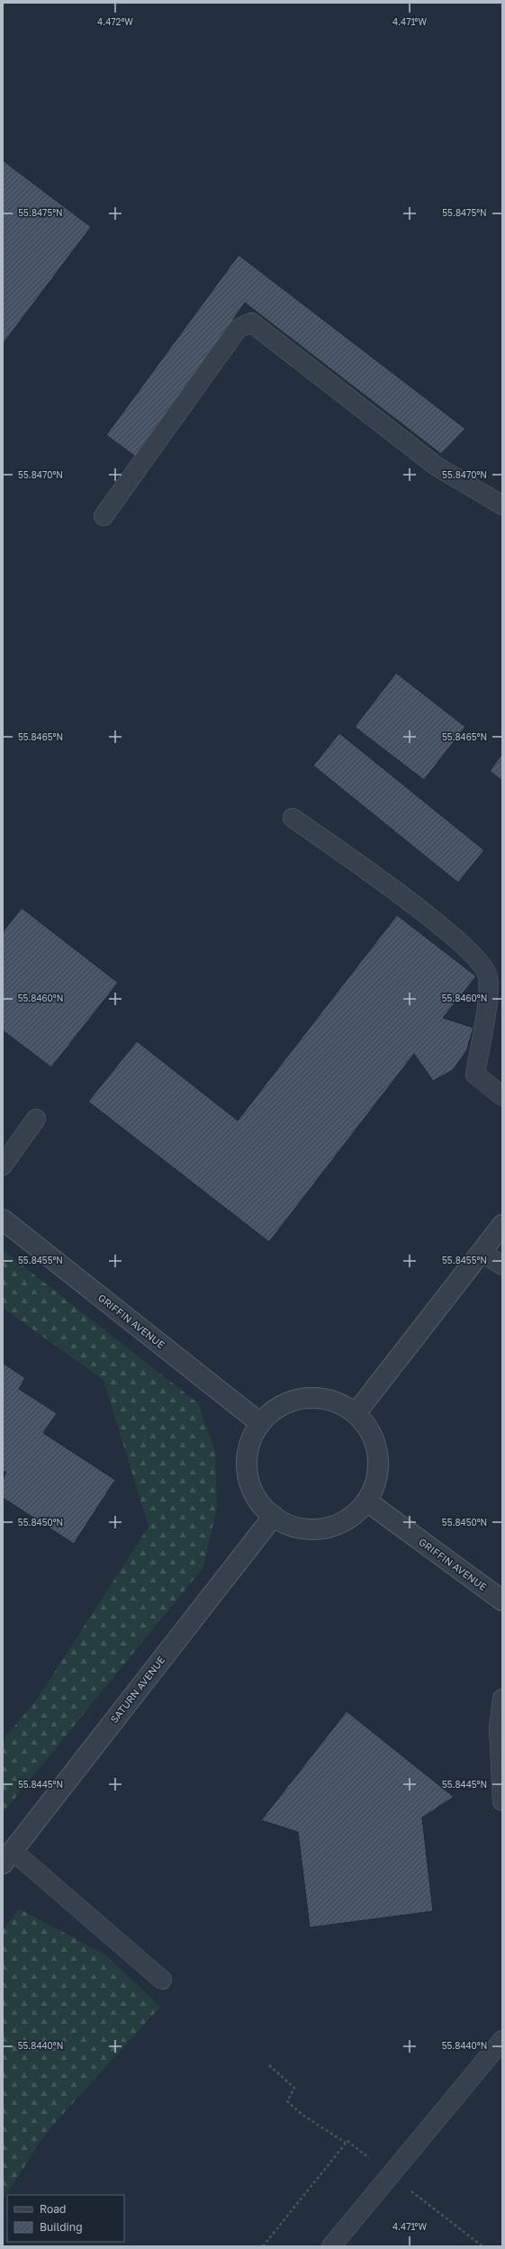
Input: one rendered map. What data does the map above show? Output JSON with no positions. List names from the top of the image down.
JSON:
{
  "streets": {
    "street": ["GRIFFIN AVENUE", "SATURN AVENUE"]
  },
  "legend": ["Road", "Building"],
  "coordinates": [
    "4.472°W",
    "4.471°W",
    "55.8475°N",
    "55.8470°N",
    "55.8465°N",
    "55.8460°N",
    "55.8455°N",
    "55.8450°N",
    "55.8445°N",
    "55.8440°N"
  ]
}
